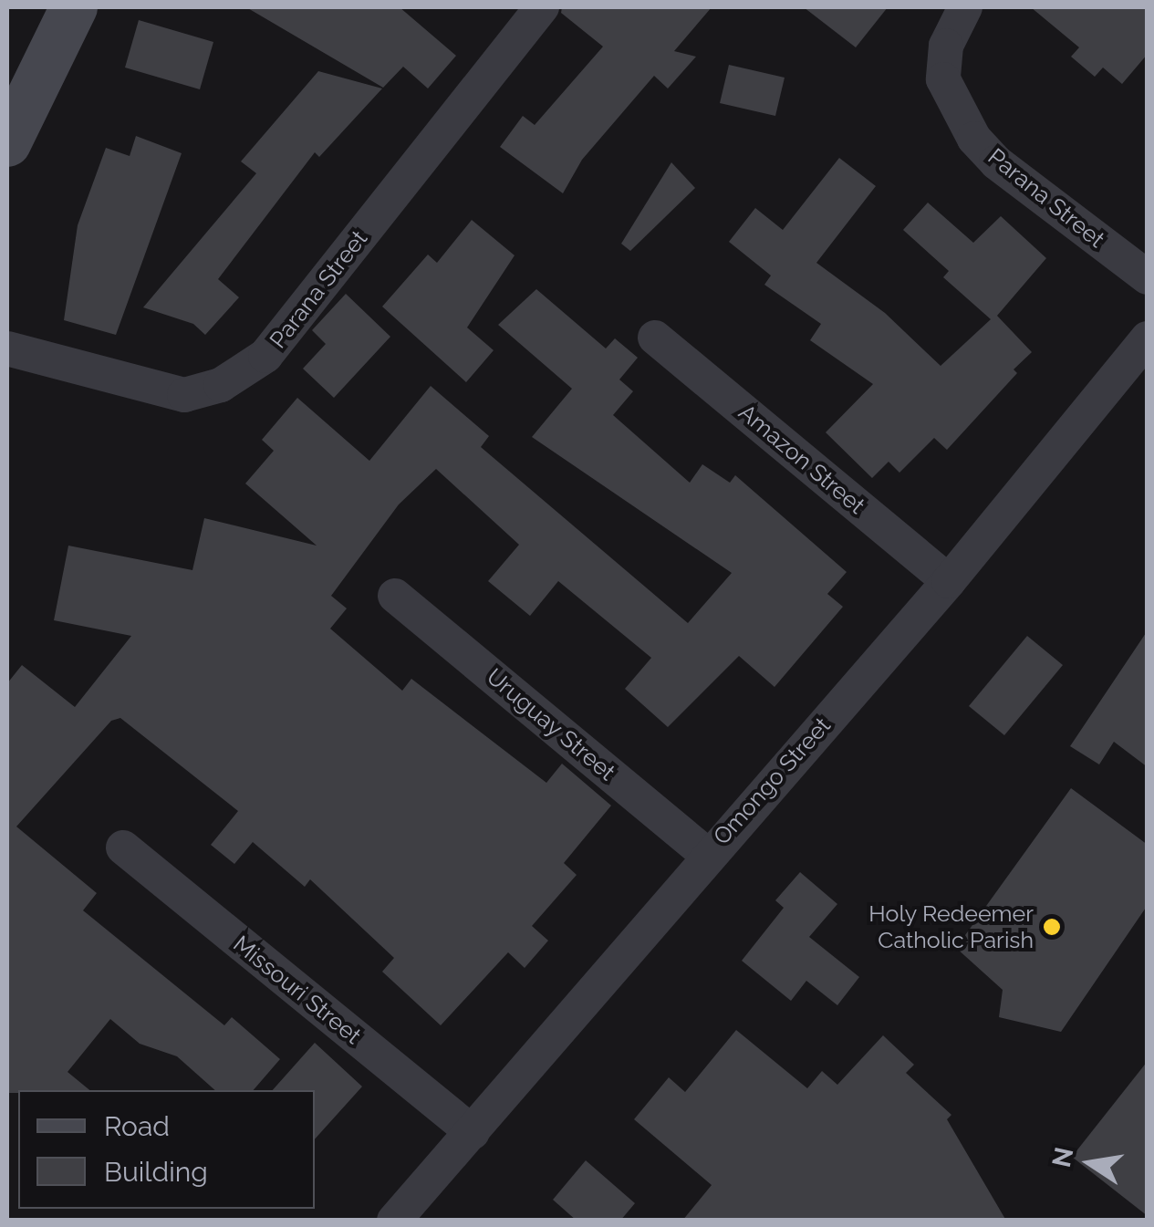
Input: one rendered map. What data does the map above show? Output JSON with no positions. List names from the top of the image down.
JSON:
{
  "streets": {
    "street": [
      "Parana Street",
      "Amazon Street",
      "Uruguay Street",
      "Omongo Street",
      "Missouri Street"
    ]
  },
  "crossings": [
    ["Amazon Street", "Omongo Street"],
    ["Uruguay Street", "Omongo Street"],
    ["Omongo Street", "Missouri Street"]
  ],
  "places": ["Holy Redeemer Catholic Parish"],
  "legend": ["Road", "Building"],
  "north": "left"
}
